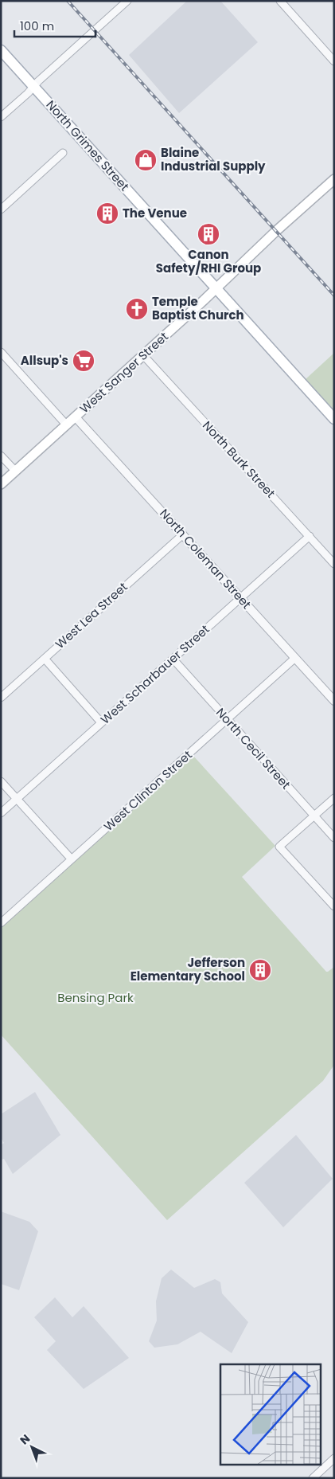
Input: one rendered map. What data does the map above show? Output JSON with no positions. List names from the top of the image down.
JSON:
{
  "streets": {
    "main road": ["North Grimes Street", "West Sanger Street"],
    "street": [
      "North Burk Street",
      "North Coleman Street",
      "West Lea Street",
      "West Scharbauer Street",
      "North Cecil Street",
      "West Clinton Street"
    ]
  },
  "crossings": [
    ["North Grimes Street", "West Sanger Street"],
    ["West Sanger Street", "North Burk Street"],
    ["West Sanger Street", "North Coleman Street"],
    ["North Burk Street", "West Scharbauer Street"],
    ["North Coleman Street", "West Lea Street"],
    ["North Coleman Street", "West Scharbauer Street"],
    ["North Coleman Street", "West Clinton Street"],
    ["West Scharbauer Street", "North Cecil Street"],
    ["North Cecil Street", "West Clinton Street"]
  ],
  "parks": ["Bensing Park"],
  "places": {
    "shop": ["Blaine Industrial Supply"],
    "building": ["The Venue", "Canon Safety/RHI Group", "Jefferson Elementary School"],
    "church": ["Temple Baptist Church"],
    "supermarket": ["Allsup's"]
  },
  "scale_bar": "100 m",
  "north": "top left"
}
